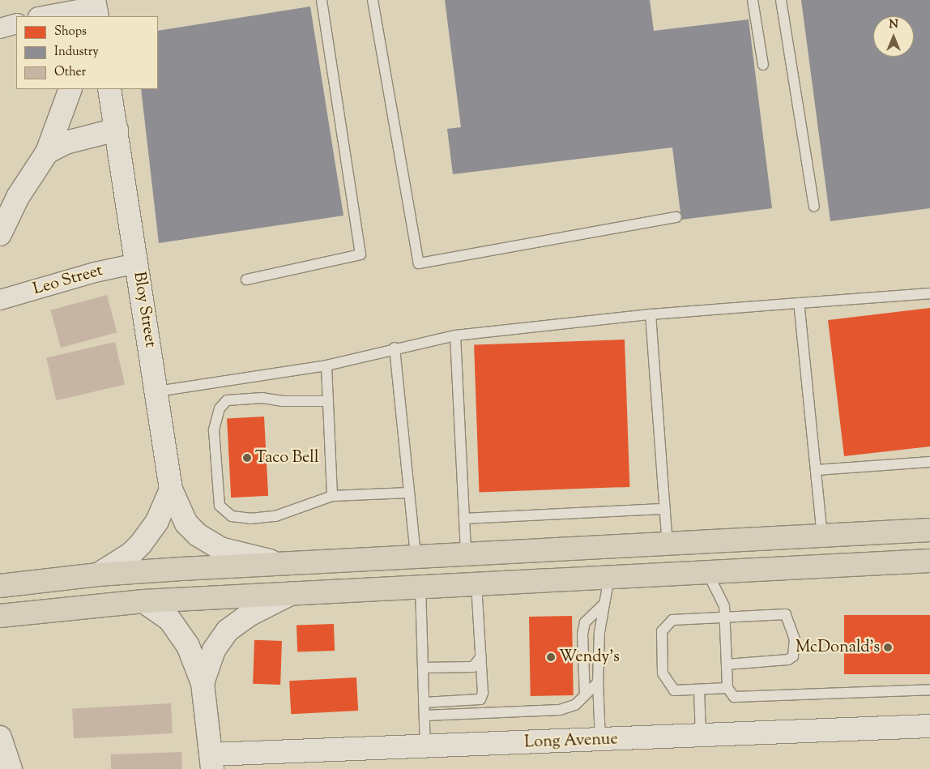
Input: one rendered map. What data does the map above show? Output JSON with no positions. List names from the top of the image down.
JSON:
{
  "streets": {
    "street": ["Leo Street", "Bloy Street", "Long Avenue"]
  },
  "crossings": [
    ["Leo Street", "Bloy Street"]
  ],
  "places": ["Taco Bell", "McDonald's", "Wendy's"],
  "legend": ["Shops", "Industry", "Other"],
  "north": "top"
}
